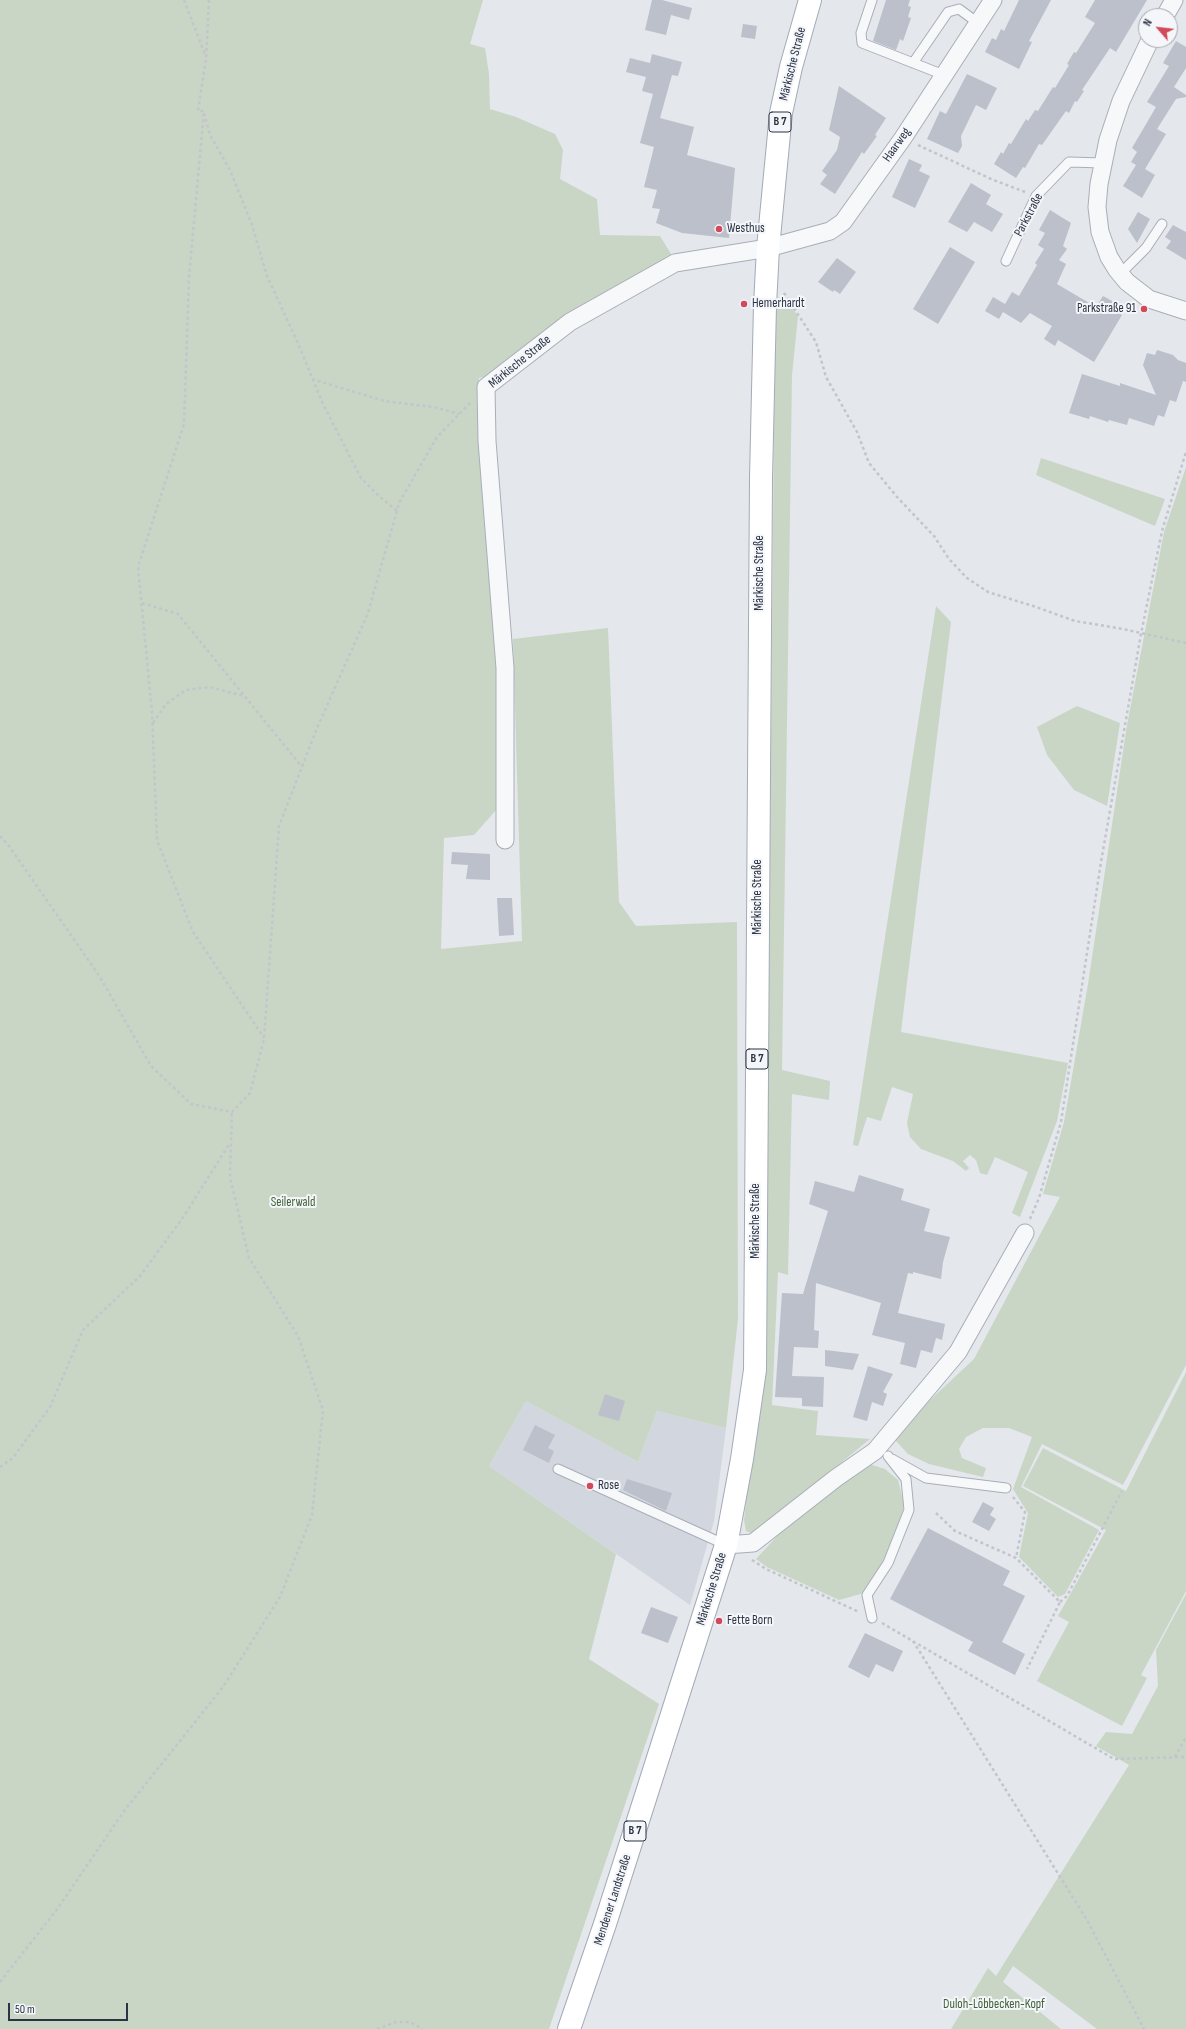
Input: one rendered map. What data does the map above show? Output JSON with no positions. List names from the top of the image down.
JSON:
{
  "streets": {
    "main road": ["Märkische Straße", "B 7", "Mendener Landstraße"],
    "street": ["Haarweg"],
    "lane": ["Parkstraße"]
  },
  "crossings": [
    ["Märkische Straße", "Haarweg"],
    ["Märkische Straße", "Mendener Landstraße"]
  ],
  "parks": ["Seilerwald", "Duloh-Löbbecken-Kopf"],
  "places": [
    "Westhus",
    "Hemerhardt",
    "Parkstraße 91",
    "Rose",
    "Fette Born"
  ],
  "scale_bar": "50 m",
  "north": "top left"
}
